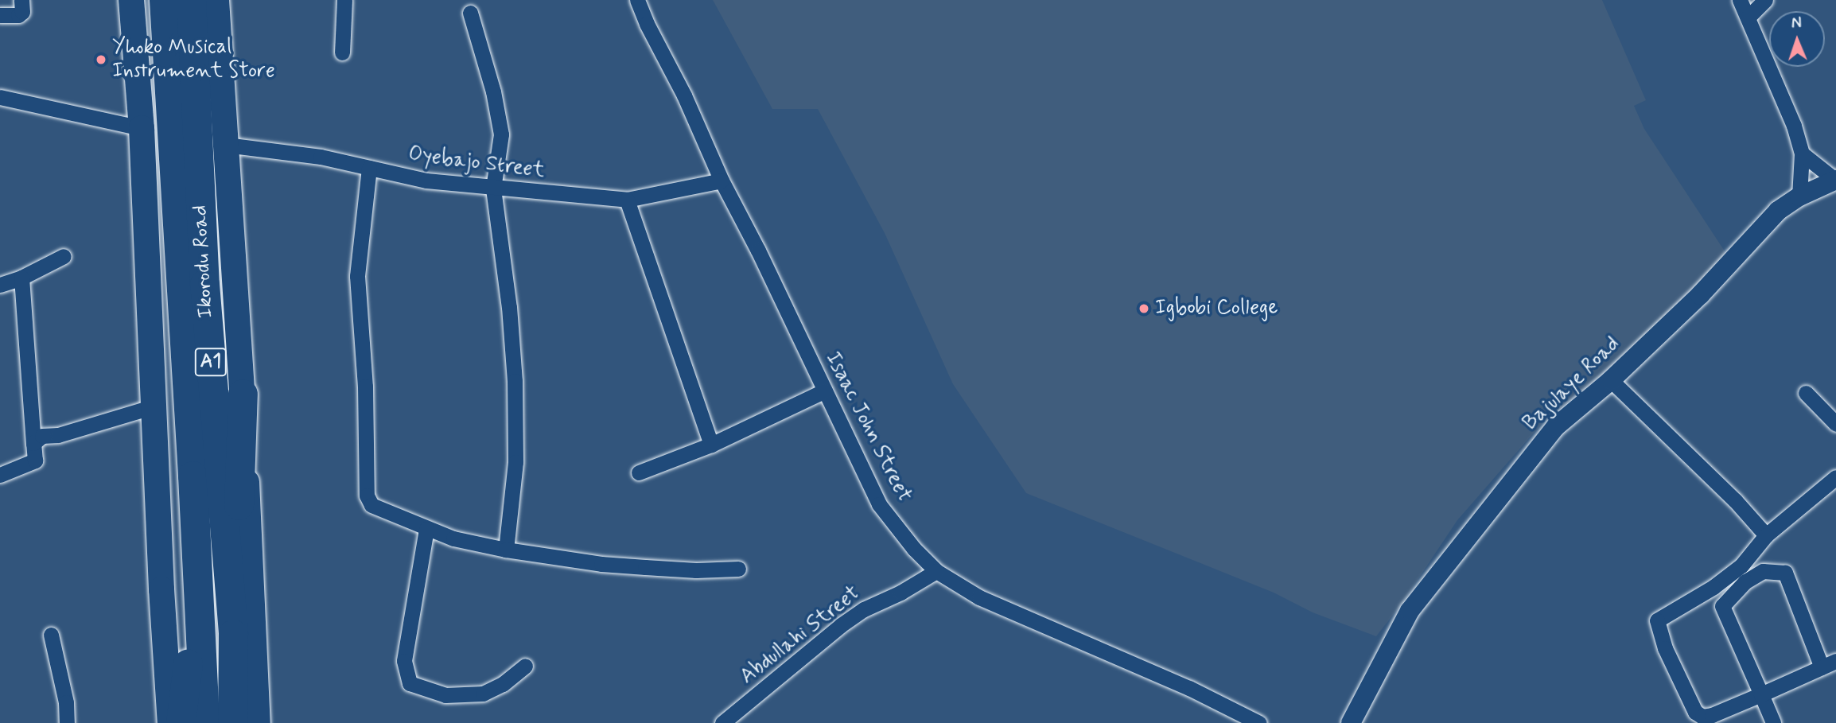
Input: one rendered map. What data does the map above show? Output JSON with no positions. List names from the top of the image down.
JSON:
{
  "streets": {
    "highway": ["Ikorodu Road", "A1"],
    "street": [
      "Oyebajo Street",
      "Bajulaye Road",
      "Isaac John Street",
      "Abdullahi Street"
    ]
  },
  "crossings": [
    ["Oyebajo Street", "Ikorodu Road"],
    ["Oyebajo Street", "Isaac John Street"],
    ["Isaac John Street", "Abdullahi Street"]
  ],
  "places": ["Yhoko Musical Instrument Store", "Igbobi College"],
  "north": "top"
}
